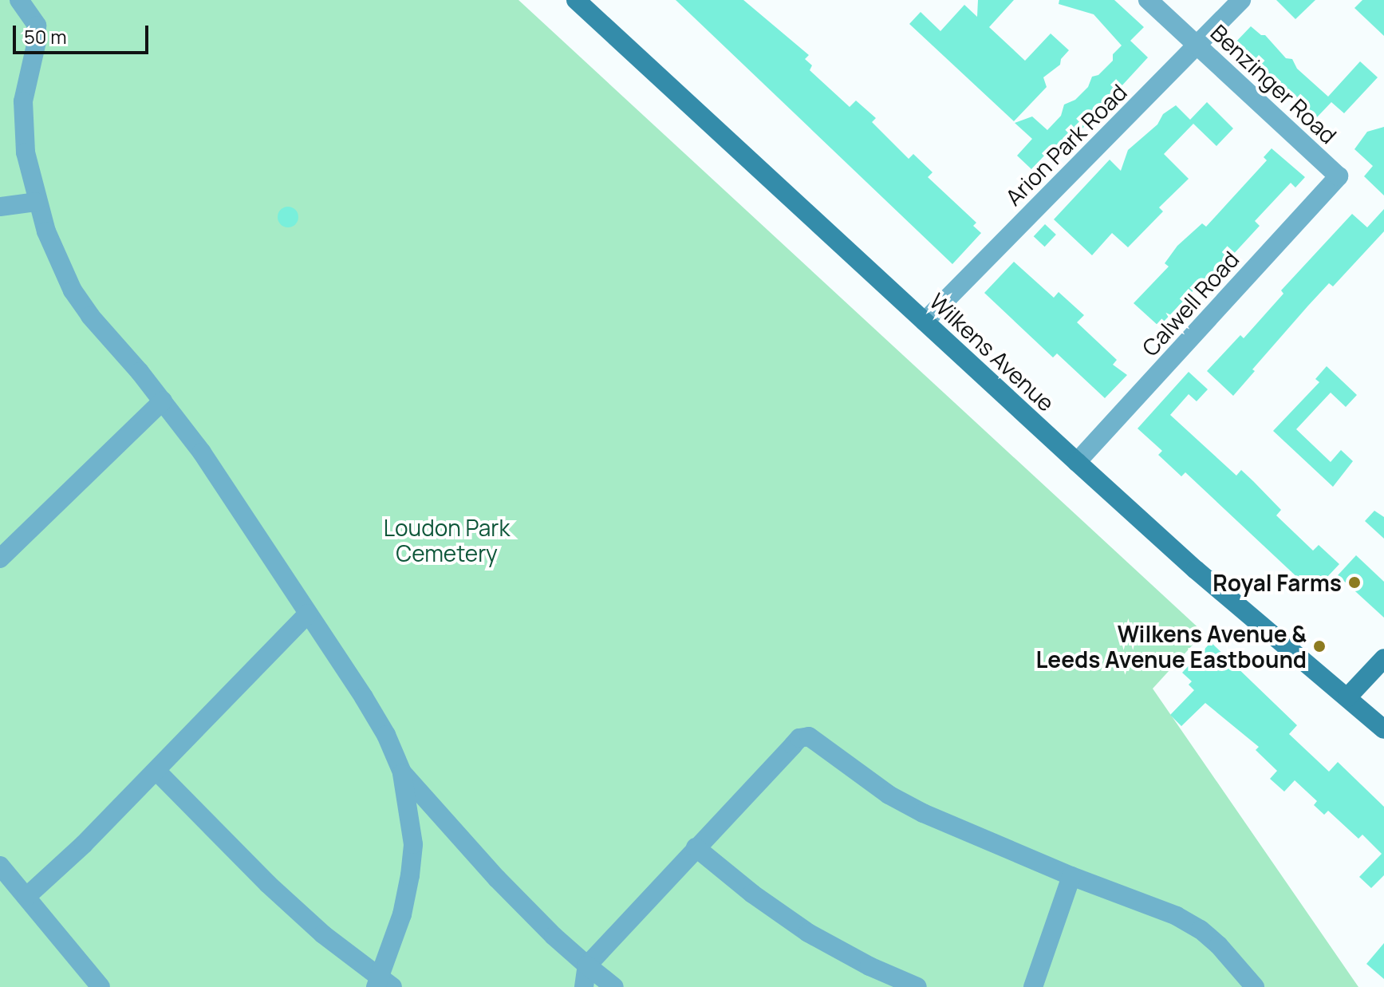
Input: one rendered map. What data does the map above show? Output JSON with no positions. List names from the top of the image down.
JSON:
{
  "streets": {
    "main road": ["Wilkens Avenue"],
    "street": ["Benzinger Road", "Arion Park Road", "Calwell Road"]
  },
  "crossings": [
    ["Benzinger Road", "Arion Park Road"],
    ["Benzinger Road", "Calwell Road"],
    ["Arion Park Road", "Wilkens Avenue"],
    ["Calwell Road", "Wilkens Avenue"]
  ],
  "parks": ["Loudon Park Cemetery"],
  "places": ["Royal Farms", "Wilkens Avenue & Leeds Avenue Eastbound"],
  "scale_bar": "50 m"
}
